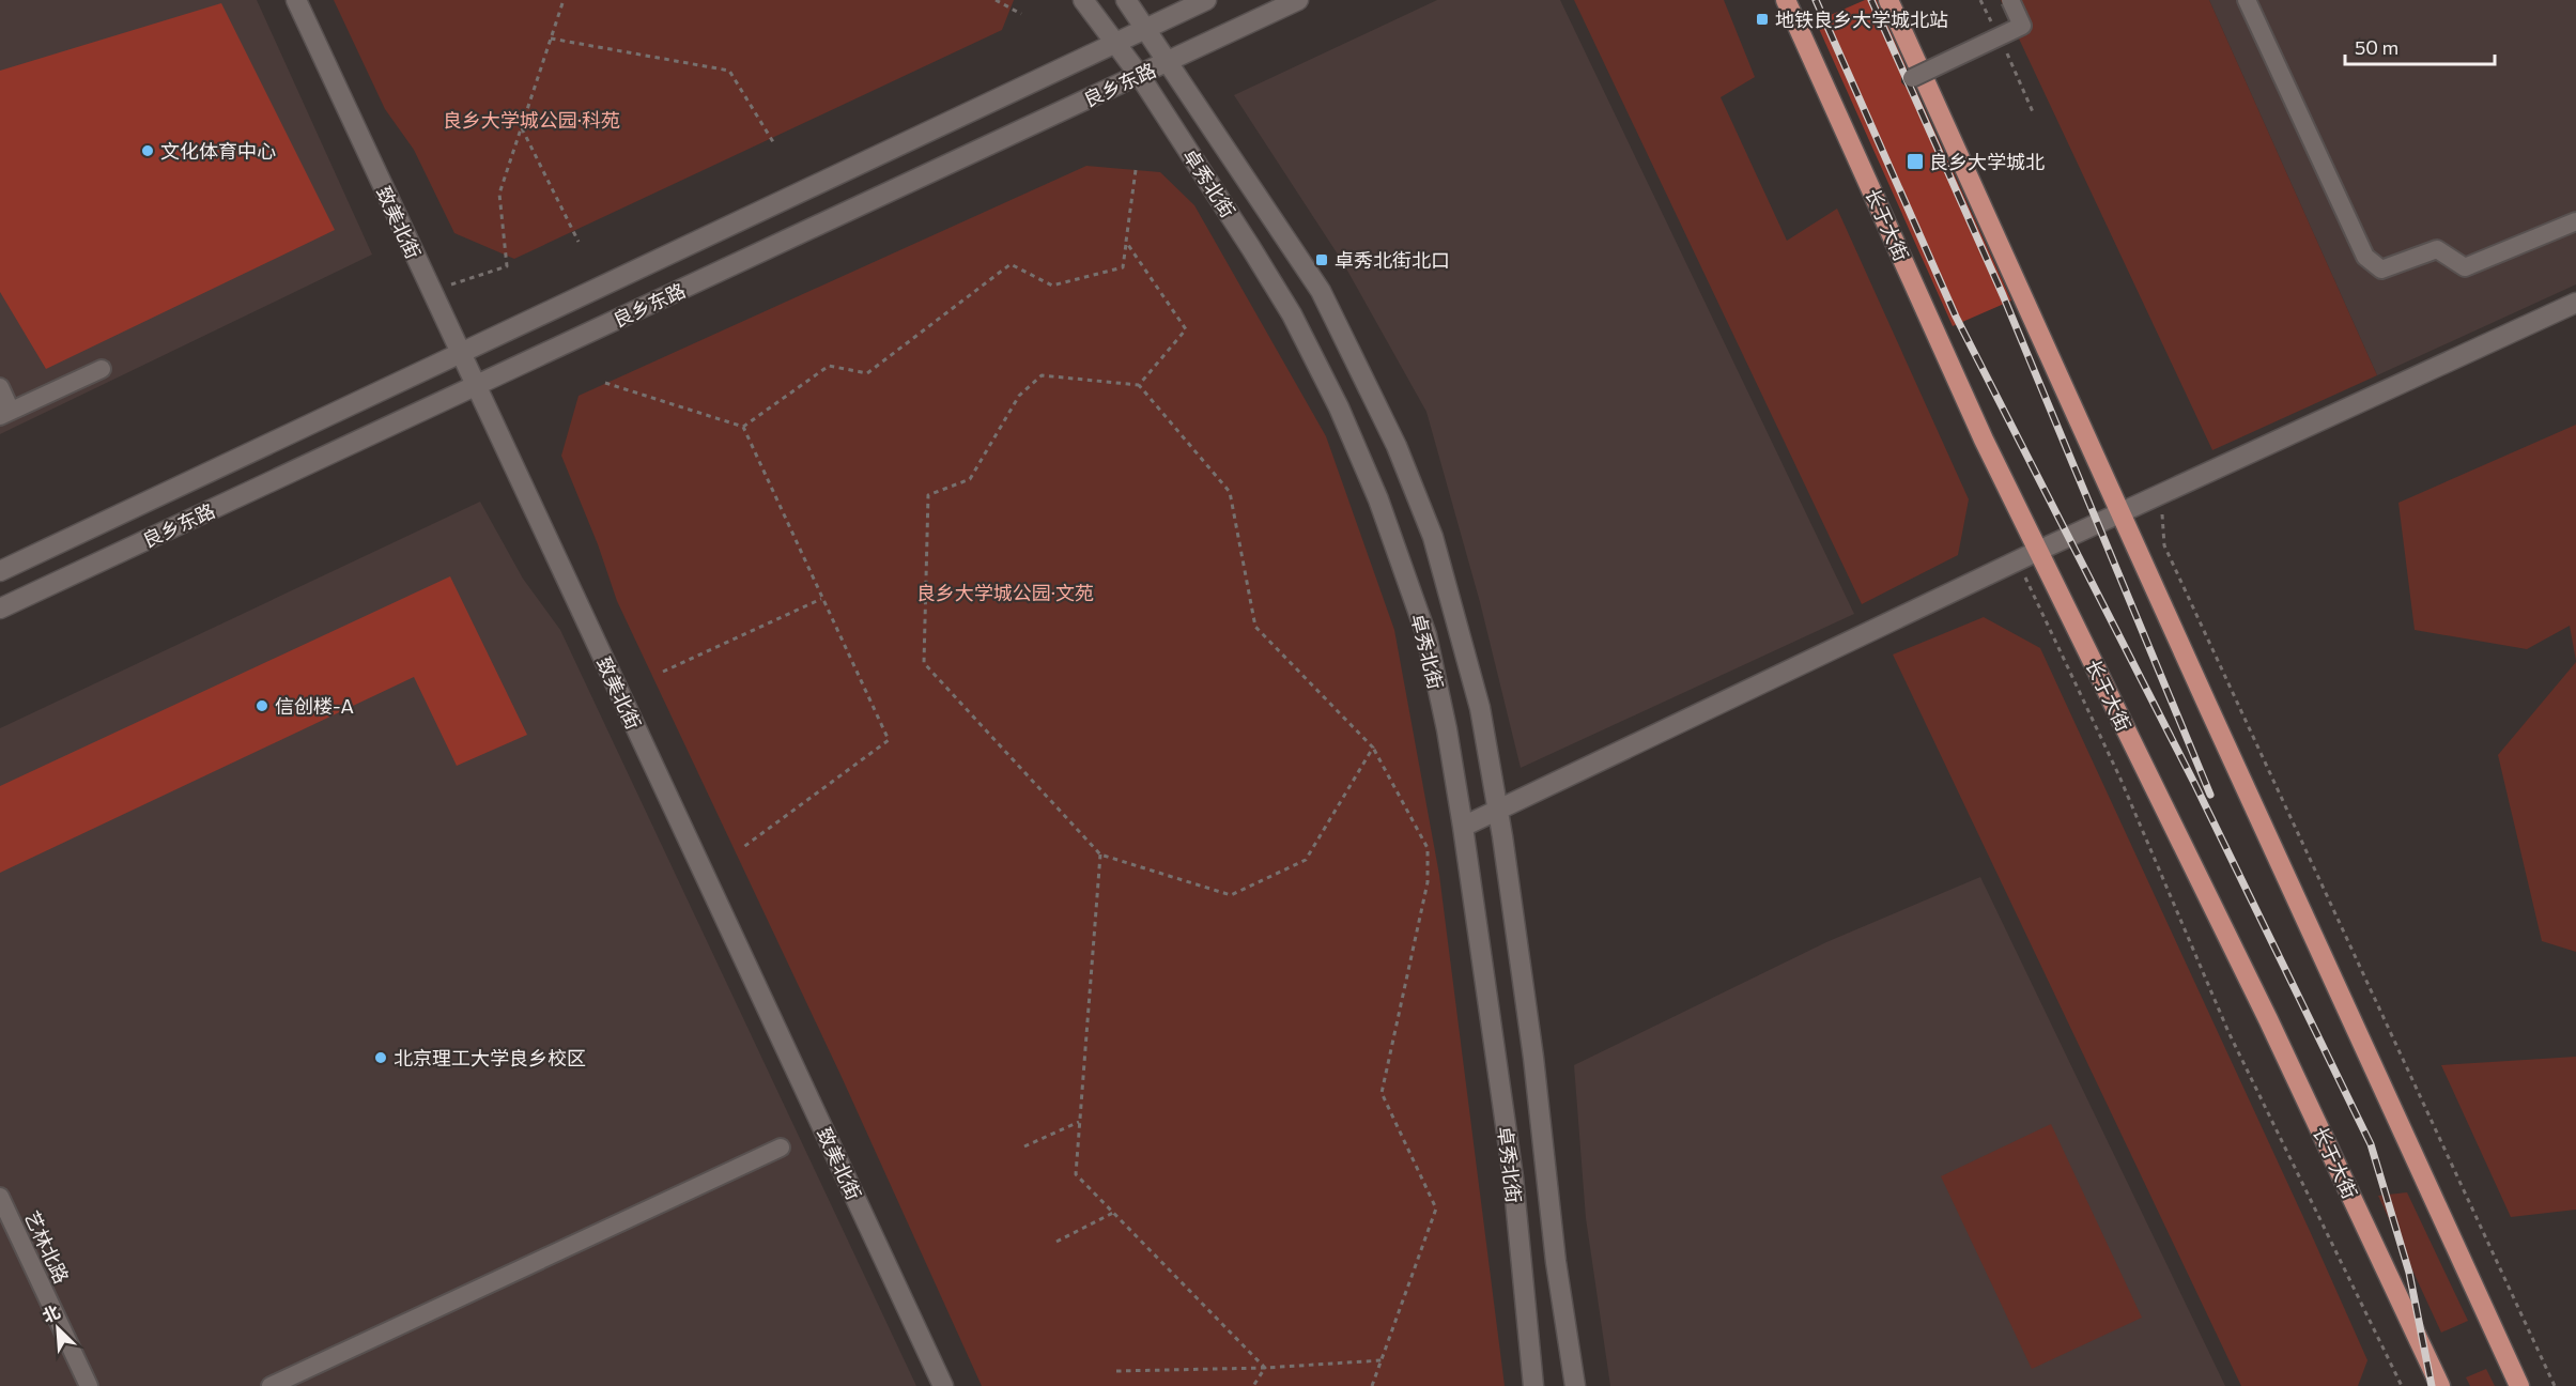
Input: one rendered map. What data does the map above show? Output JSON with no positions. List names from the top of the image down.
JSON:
{
  "streets": {
    "main road": [
      "良乡东路",
      "卓秀北街",
      "致美北街",
      "长于大街"
    ],
    "street": ["艺林北路"]
  },
  "crossings": [
    ["良乡东路", "卓秀北街"],
    ["良乡东路", "致美北街"]
  ],
  "parks": ["良乡大学城公园·科苑", "良乡大学城公园·文苑"],
  "places": {
    "transit": ["地铁良乡大学城北站", "良乡大学城北", "卓秀北街北口"],
    "other": ["文化体育中心", "信创楼-A", "北京理工大学良乡校区"]
  },
  "scale_bar": "50 m",
  "north": "top left"
}
